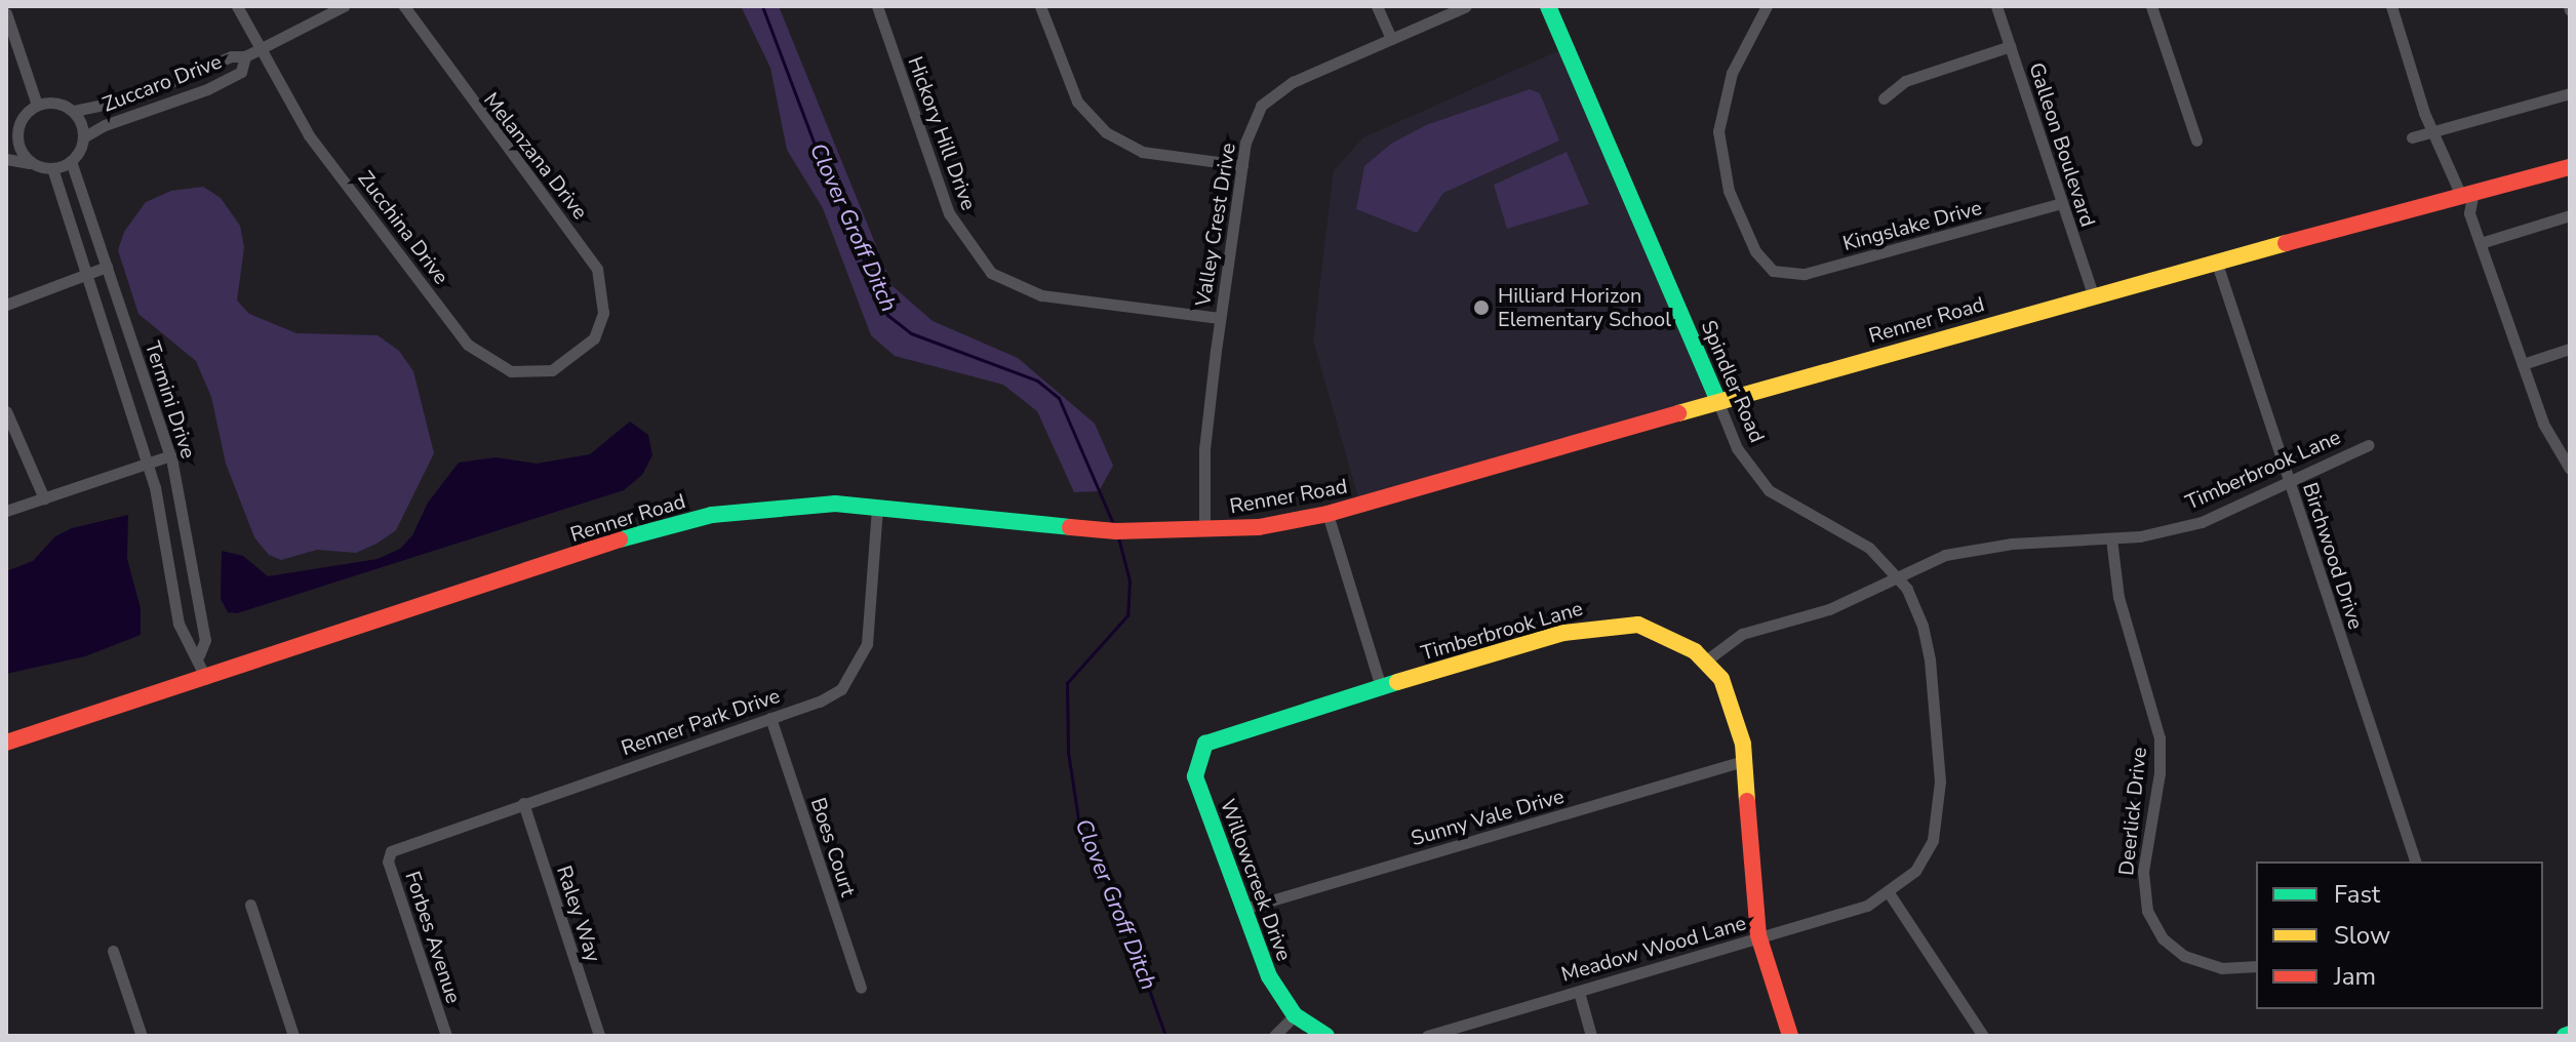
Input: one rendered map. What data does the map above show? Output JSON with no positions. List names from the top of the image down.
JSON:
{
  "streets": {
    "main road": [
      "Renner Road",
      "Spindler Road",
      "Timberbrook Lane",
      "Willowcreek Drive"
    ],
    "street": [
      "Zuccaro Drive",
      "Hickory Hill Drive",
      "Galleon Boulevard",
      "Melanzana Drive",
      "Valley Crest Drive",
      "Kingslake Drive",
      "Zucchina Drive",
      "Termini Drive",
      "Birchwood Drive",
      "Renner Park Drive",
      "Deerlick Drive",
      "Sunny Vale Drive",
      "Boes Court",
      "Raley Way",
      "Forbes Avenue",
      "Meadow Wood Lane"
    ]
  },
  "crossings": [
    ["Zuccaro Drive", "Zucchina Drive"],
    ["Zuccaro Drive", "Termini Drive"],
    ["Hickory Hill Drive", "Valley Crest Drive"],
    ["Galleon Boulevard", "Kingslake Drive"],
    ["Galleon Boulevard", "Renner Road"],
    ["Melanzana Drive", "Zucchina Drive"],
    ["Valley Crest Drive", "Renner Road"],
    ["Renner Road", "Spindler Road"],
    ["Renner Road", "Termini Drive"],
    ["Renner Road", "Birchwood Drive"],
    ["Renner Road", "Renner Park Drive"],
    ["Spindler Road", "Timberbrook Lane"],
    ["Spindler Road", "Meadow Wood Lane"],
    ["Timberbrook Lane", "Birchwood Drive"],
    ["Timberbrook Lane", "Deerlick Drive"],
    ["Timberbrook Lane", "Willowcreek Drive"],
    ["Renner Park Drive", "Boes Court"],
    ["Renner Park Drive", "Raley Way"],
    ["Renner Park Drive", "Forbes Avenue"],
    ["Sunny Vale Drive", "Willowcreek Drive"]
  ],
  "water": ["Clover Groff Ditch"],
  "places": ["Hilliard Horizon Elementary School"],
  "legend": ["Fast", "Slow", "Jam"]
}
